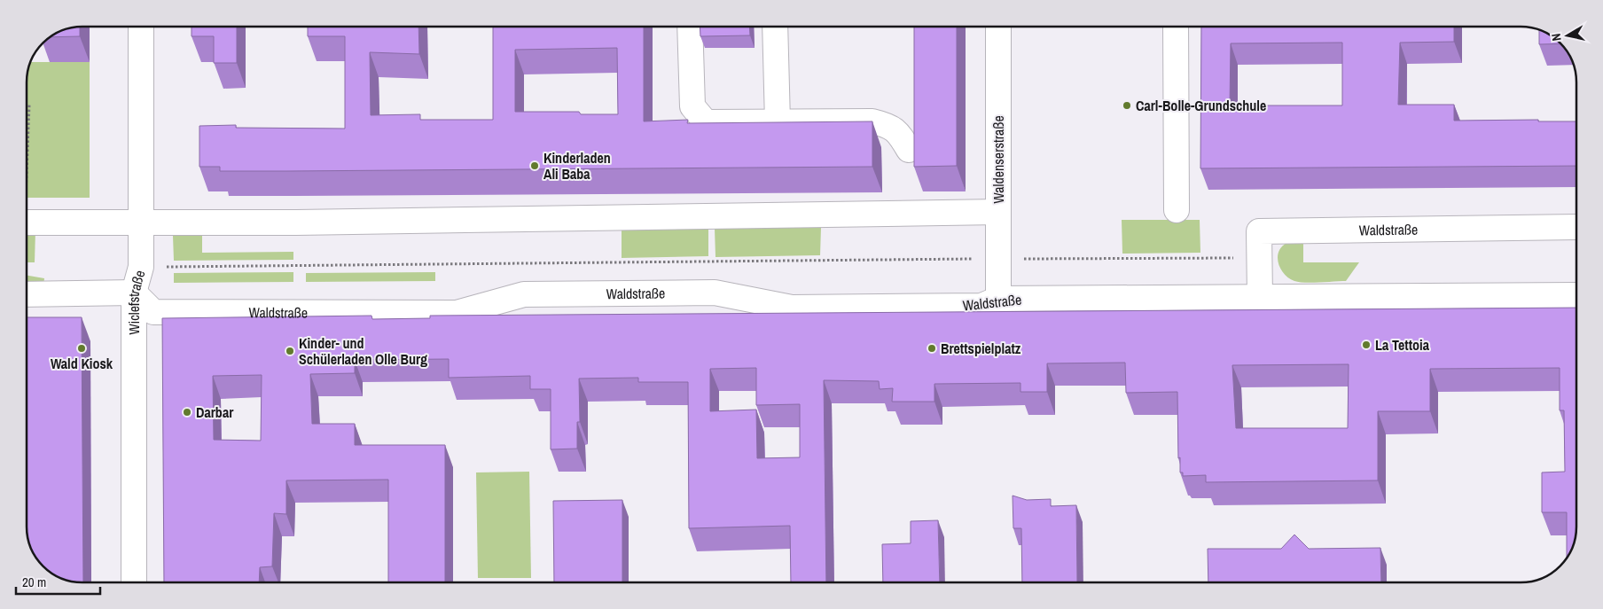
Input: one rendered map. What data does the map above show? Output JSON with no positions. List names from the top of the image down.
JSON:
{
  "streets": {
    "street": ["Waldenserstraße", "Waldstraße", "Wiclefstraße"]
  },
  "crossings": [
    ["Waldenserstraße", "Waldstraße"],
    ["Waldstraße", "Wiclefstraße"]
  ],
  "places": [
    "Carl-Bolle-Grundschule",
    "Kinderladen Ali Baba",
    "La Tettoia",
    "Wald Kiosk",
    "Brettspielplatz",
    "Kinder- und Schülerladen Olle Burg",
    "Darbar"
  ],
  "scale_bar": "20 m",
  "north": "left"
}
